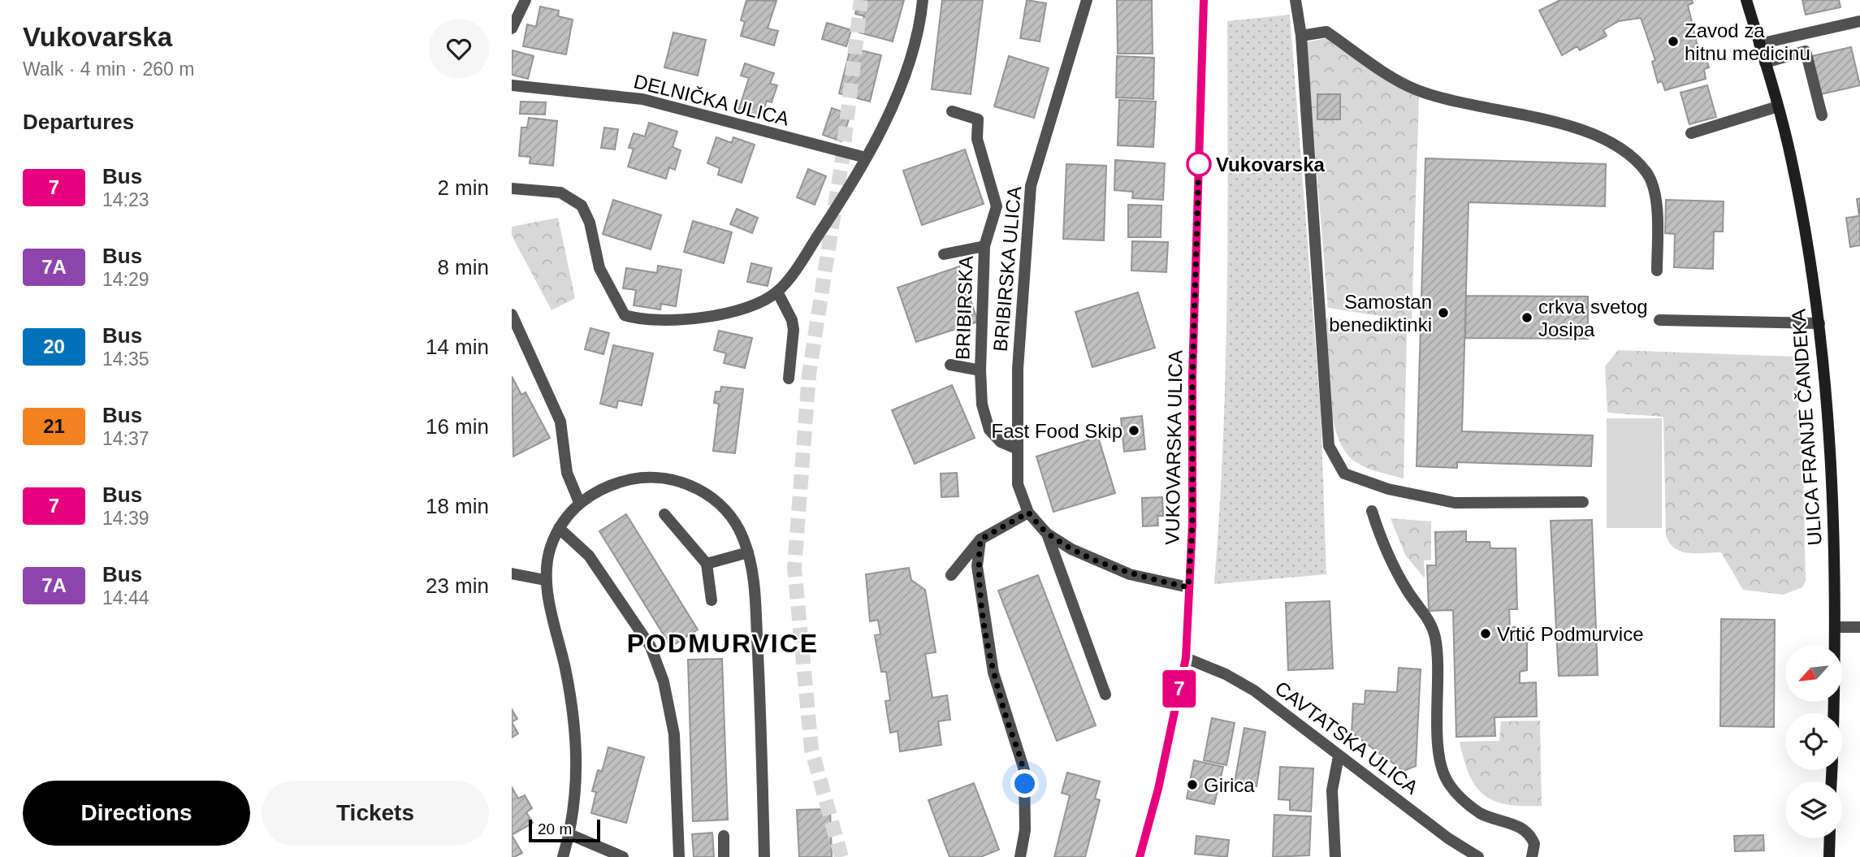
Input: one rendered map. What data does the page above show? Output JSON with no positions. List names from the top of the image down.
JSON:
{
  "streets": {
    "main road": ["ULICA FRANJE ČANDEKA", "VUKOVARSKA ULICA"],
    "street": [
      "DELNIČKA ULICA",
      "BRIBIRSKA ULICA",
      "BRIBIRSKA",
      "CAVTATSKA ULICA"
    ]
  },
  "crossings": [
    ["BRIBIRSKA ULICA", "BRIBIRSKA"],
    ["BRIBIRSKA ULICA", "VUKOVARSKA ULICA"],
    ["VUKOVARSKA ULICA", "CAVTATSKA ULICA"]
  ],
  "districts": ["PODMURVICE"],
  "places": [
    "Zavod za hitnu medicinu",
    "Vukovarska",
    "Samostan benediktinki",
    "crkva svetog Josipa",
    "Fast Food Skip",
    "Vrtić Podmurvice",
    "Girica"
  ],
  "lines": ["bus line 7"],
  "scale_bar": "20 m",
  "north": "bottom left",
  "page": {
    "heading": [
      ["Vukovarska", "Walk · 4 min · 260 m"],
      "Departures"
    ],
    "on_map": "7",
    "list": [
      {
        "mark": "7",
        "name": "Bus",
        "note": "14:23",
        "value": "2 min"
      },
      {
        "mark": "7A",
        "name": "Bus",
        "note": "14:29",
        "value": "8 min"
      },
      {
        "mark": "20",
        "name": "Bus",
        "note": "14:35",
        "value": "14 min"
      },
      {
        "mark": "21",
        "name": "Bus",
        "note": "14:37",
        "value": "16 min"
      },
      {
        "mark": "7",
        "name": "Bus",
        "note": "14:39",
        "value": "18 min"
      },
      {
        "mark": "7A",
        "name": "Bus",
        "note": "14:44",
        "value": "23 min"
      }
    ],
    "buttons": ["Directions", "Tickets"],
    "scale": "20 m"
  }
}
